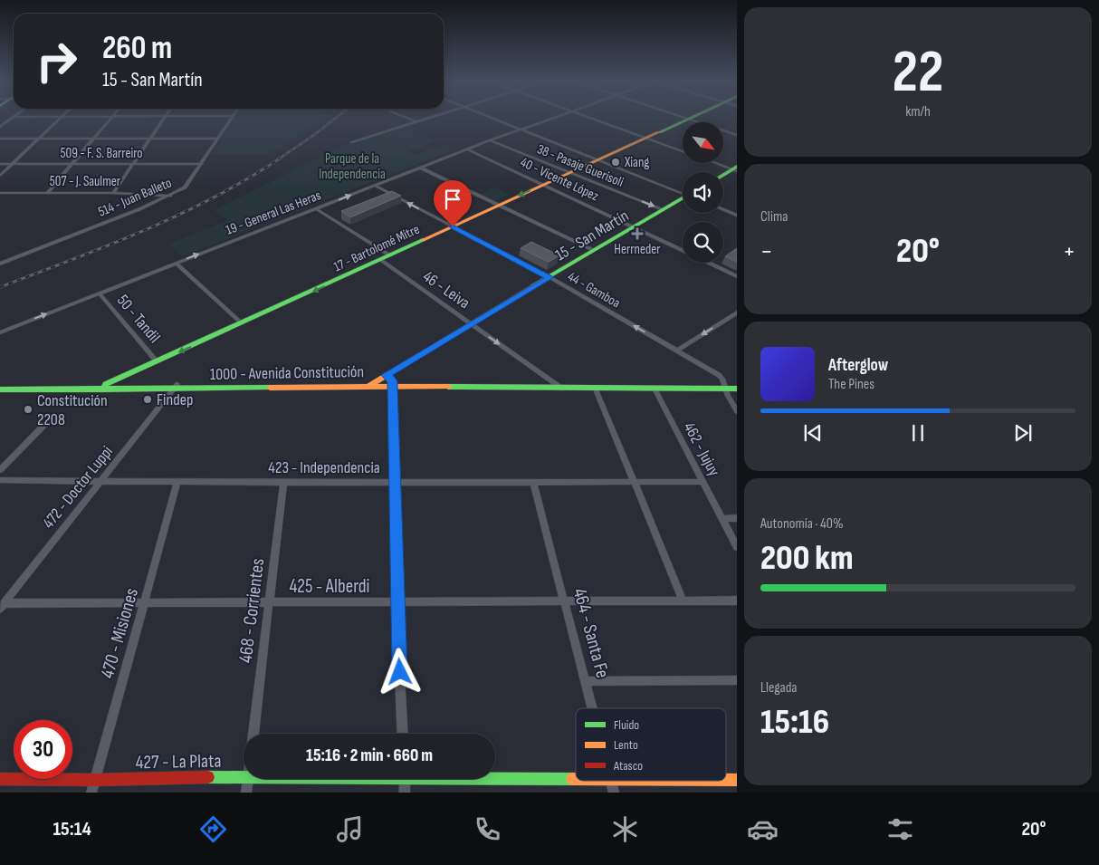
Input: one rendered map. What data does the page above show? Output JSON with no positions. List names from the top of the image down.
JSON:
{
  "streets": {
    "street": [
      "509 - F. S. Barreiro",
      "38 - Pasaje Guerisoli",
      "40 - Vicente López",
      "507 - J. Saulmer",
      "514 - Juan Balleto",
      "19 - General Las Heras",
      "15 - San Martín",
      "17 - Bartolomé Mitre",
      "46 - Leiva",
      "44 - Gamboa",
      "50 - Tandil",
      "1000 - Avenida Constitución",
      "462 - Jujuy",
      "423 - Independencia",
      "472 - Doctor Luppi",
      "425 - Alberdi",
      "468 - Corrientes",
      "470 - Misiones",
      "464 - Santa Fe",
      "427 - La Plata"
    ]
  },
  "crossings": [
    ["509 - F. S. Barreiro", "514 - Juan Balleto"],
    ["38 - Pasaje Guerisoli", "19 - General Las Heras"],
    ["38 - Pasaje Guerisoli", "15 - San Martín"],
    ["38 - Pasaje Guerisoli", "17 - Bartolomé Mitre"],
    ["40 - Vicente López", "19 - General Las Heras"],
    ["40 - Vicente López", "15 - San Martín"],
    ["40 - Vicente López", "17 - Bartolomé Mitre"],
    ["507 - J. Saulmer", "514 - Juan Balleto"],
    ["19 - General Las Heras", "44 - Gamboa"],
    ["19 - General Las Heras", "50 - Tandil"],
    ["15 - San Martín", "46 - Leiva"],
    ["15 - San Martín", "44 - Gamboa"],
    ["15 - San Martín", "1000 - Avenida Constitución"],
    ["17 - Bartolomé Mitre", "46 - Leiva"],
    ["17 - Bartolomé Mitre", "44 - Gamboa"],
    ["17 - Bartolomé Mitre", "50 - Tandil"],
    ["17 - Bartolomé Mitre", "1000 - Avenida Constitución"],
    ["46 - Leiva", "1000 - Avenida Constitución"],
    ["44 - Gamboa", "1000 - Avenida Constitución"],
    ["1000 - Avenida Constitución", "462 - Jujuy"],
    ["1000 - Avenida Constitución", "472 - Doctor Luppi"],
    ["462 - Jujuy", "423 - Independencia"],
    ["423 - Independencia", "472 - Doctor Luppi"],
    ["423 - Independencia", "468 - Corrientes"],
    ["423 - Independencia", "470 - Misiones"],
    ["423 - Independencia", "464 - Santa Fe"],
    ["472 - Doctor Luppi", "425 - Alberdi"],
    ["425 - Alberdi", "468 - Corrientes"],
    ["425 - Alberdi", "470 - Misiones"],
    ["425 - Alberdi", "464 - Santa Fe"],
    ["470 - Misiones", "427 - La Plata"]
  ],
  "one_way": ["19 - General Las Heras", "17 - Bartolomé Mitre", "46 - Leiva"],
  "parks": ["Parque de la Independencia"],
  "places": {
    "other": ["Xiang", "Findep", "Constitución 2208"],
    "health": ["Herrneder"]
  },
  "legend": ["Fluido", "Lento", "Atasco"],
  "north": "bottom right",
  "page": {
    "tile": [
      ["22", "km/h"],
      "Clima",
      ["Autonomía · 40%", "200 km"],
      ["Llegada", "15:16"]
    ],
    "turn": ["260 m", "15 - San Martín"],
    "heat": ["−", "20°", "+"],
    "song": ["Afterglow", "The Pines"],
    "limit": "30",
    "trip": "15:16 · 2 min · 660 m",
    "tabs": ["15:14", "20°"]
  }
}
